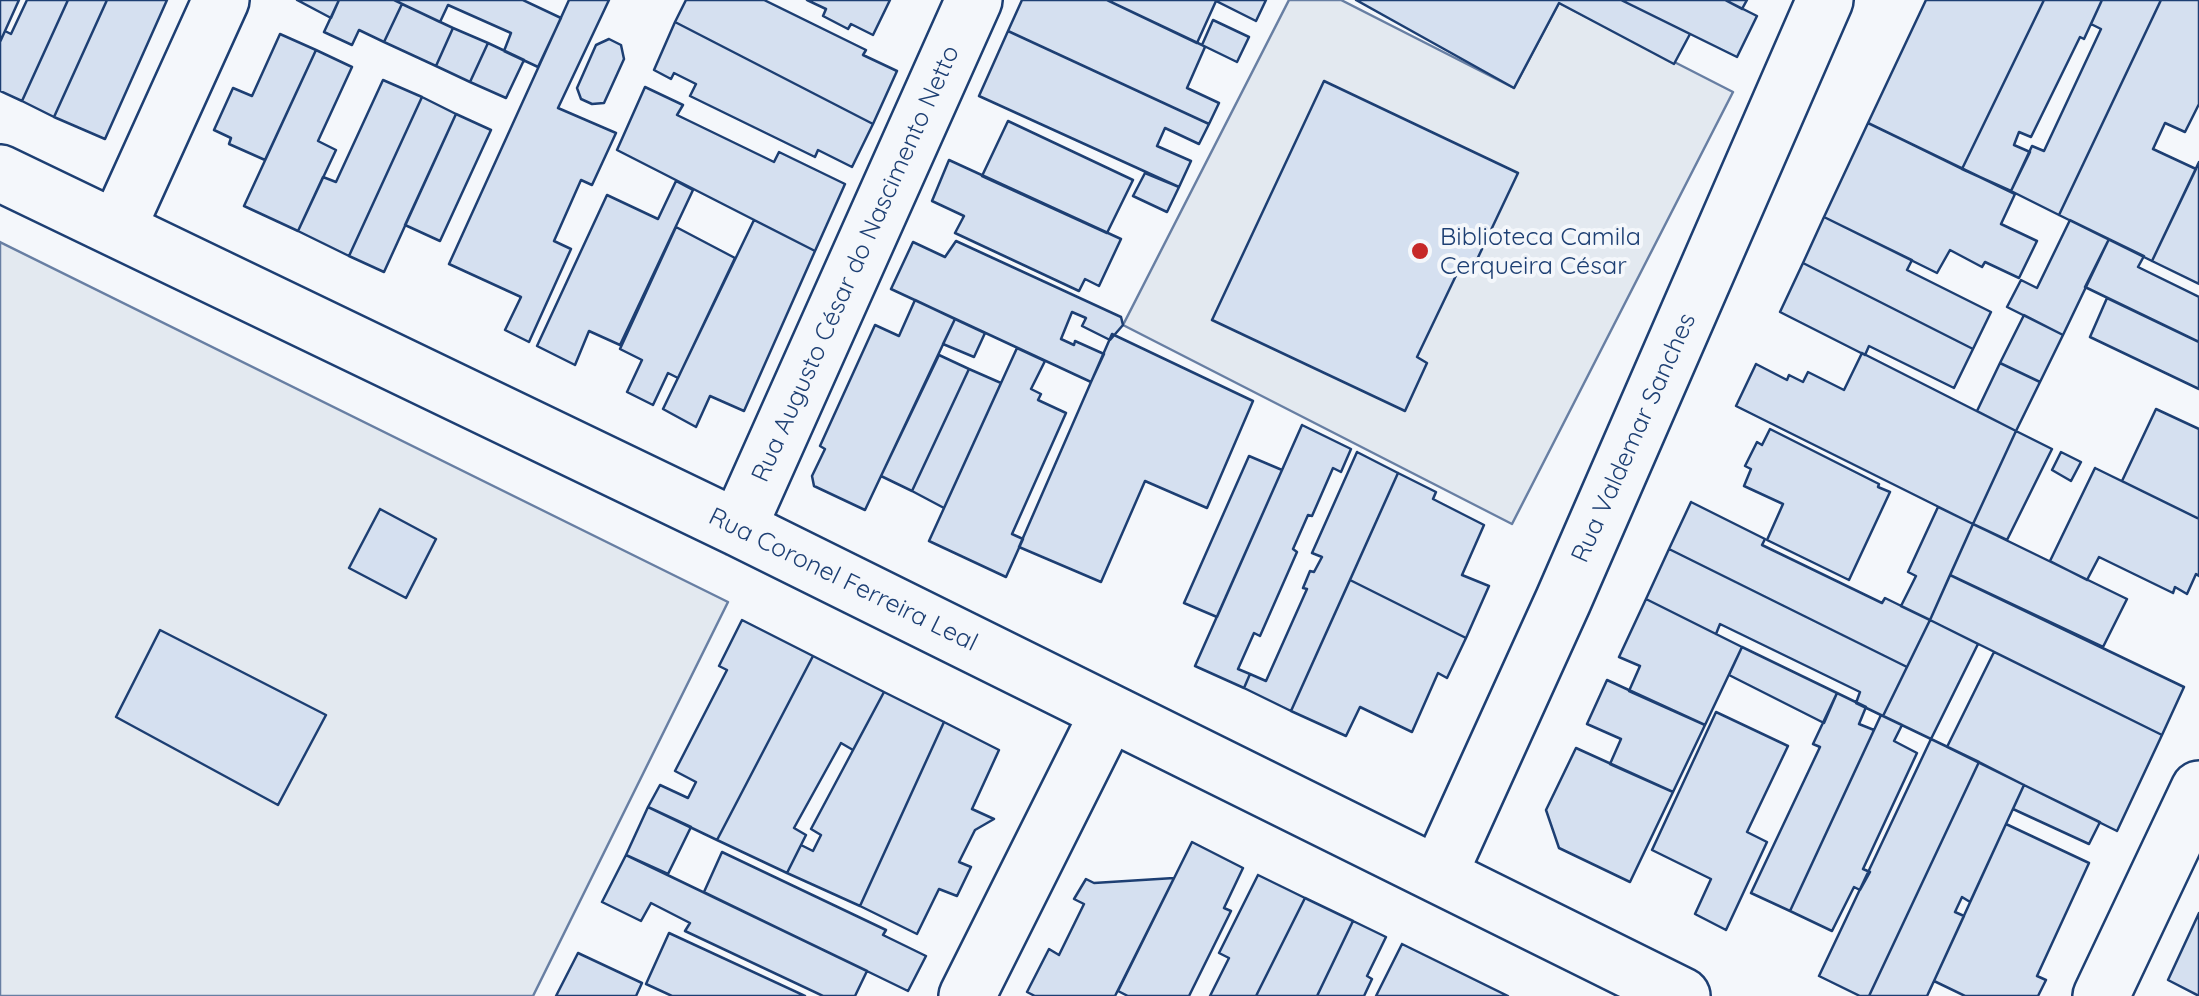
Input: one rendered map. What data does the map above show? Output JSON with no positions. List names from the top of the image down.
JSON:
{
  "streets": {
    "street": ["Rua Augusto César do Nascimento Netto", "Rua Valdemar Sanches", "Rua Coronel Ferreira Leal"]
  },
  "crossings": [
    ["Rua Augusto César do Nascimento Netto", "Rua Coronel Ferreira Leal"],
    ["Rua Valdemar Sanches", "Rua Coronel Ferreira Leal"]
  ],
  "places": ["Biblioteca Camila Cerqueira César"]
}
